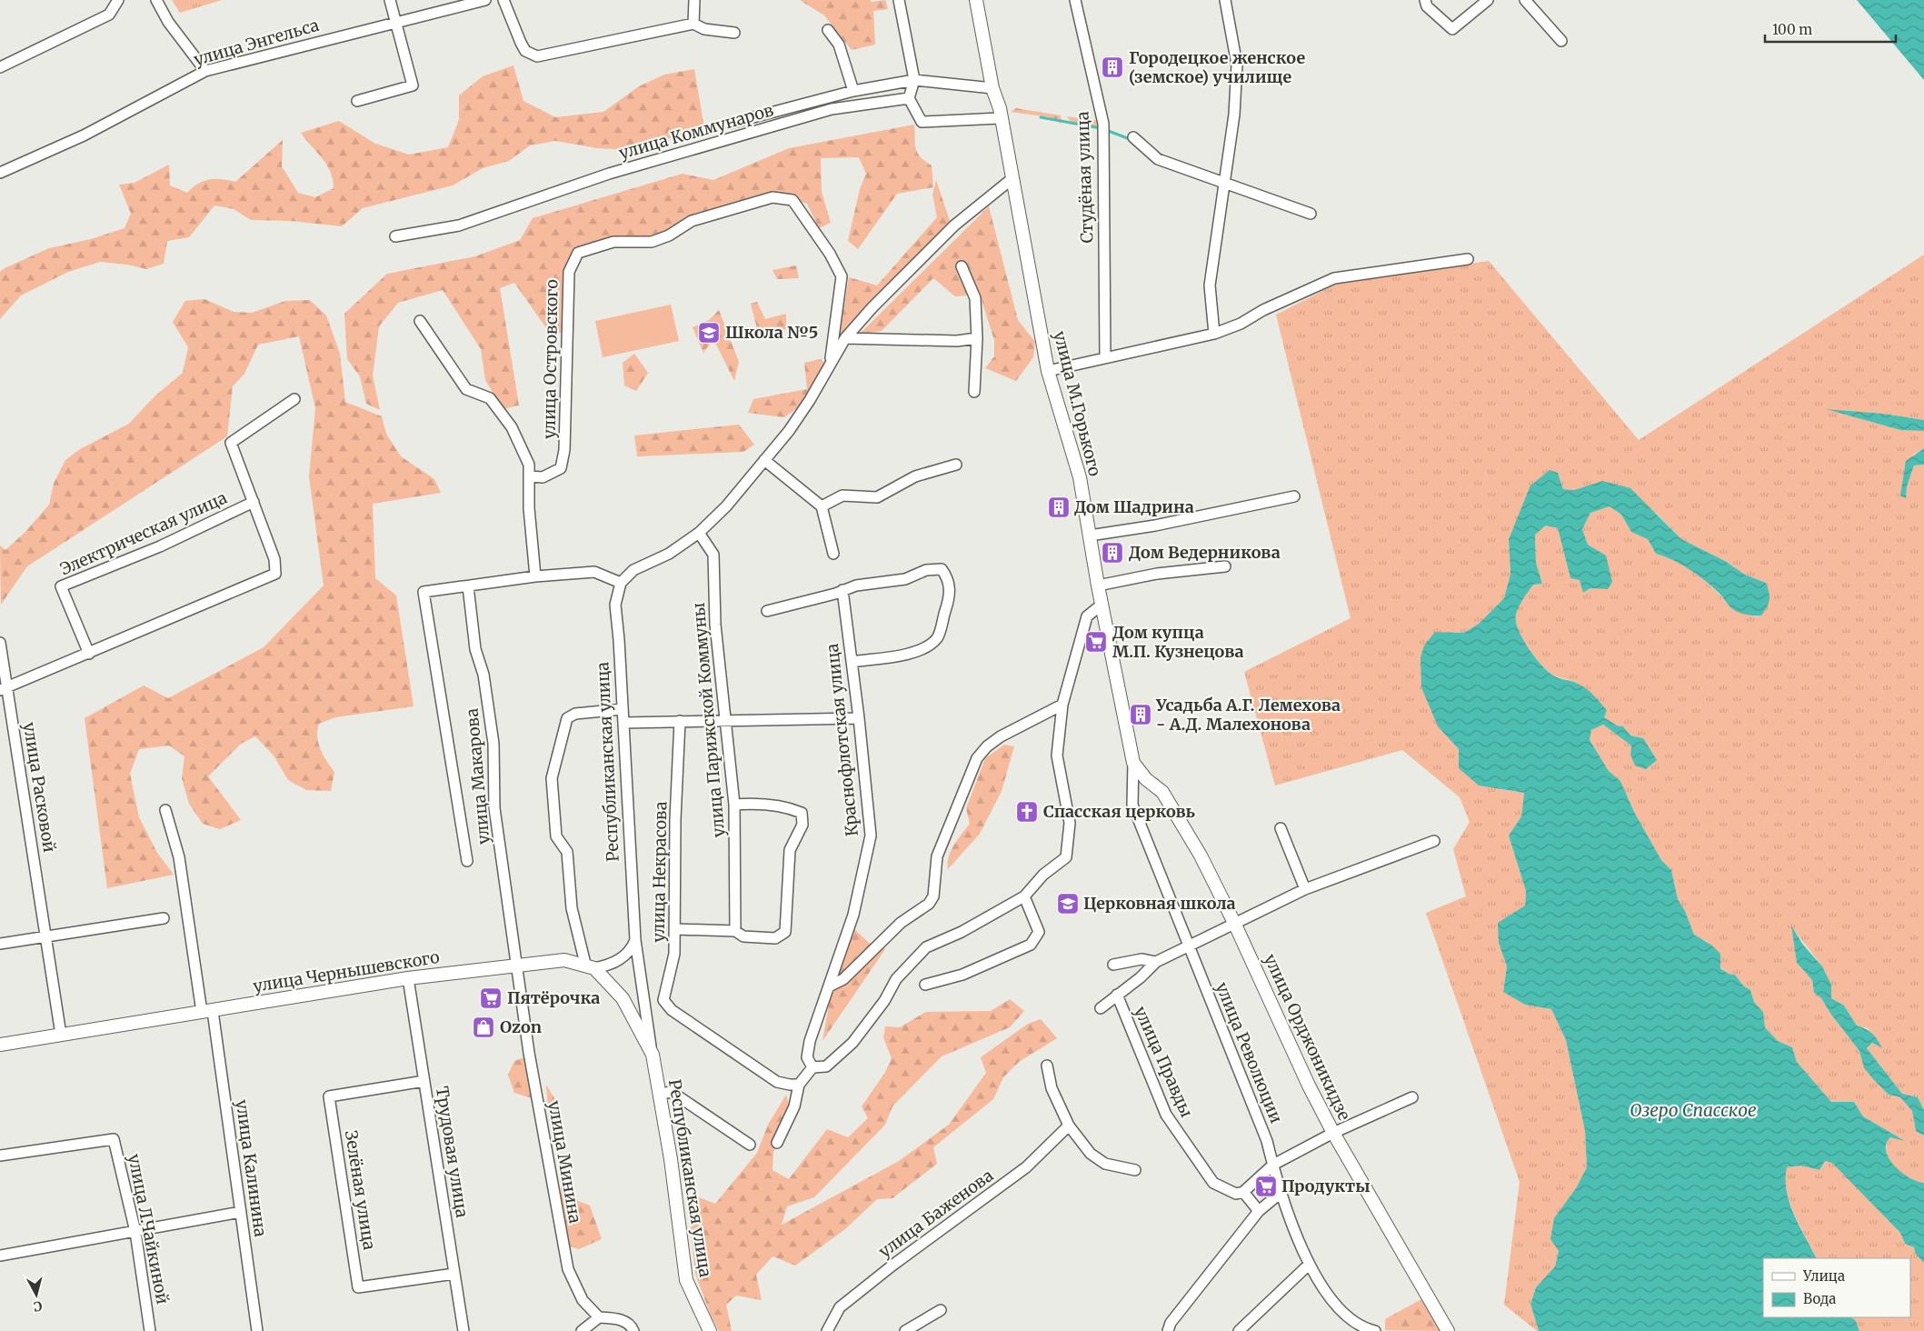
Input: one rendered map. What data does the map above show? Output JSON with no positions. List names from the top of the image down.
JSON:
{
  "streets": {
    "street": [
      "улица Энгельса",
      "улица Коммунаров",
      "Студёная улица",
      "улица Островского",
      "улица М.Горького",
      "Электрическая улица",
      "улица Парижской Коммуны",
      "Краснофлотская улица",
      "Республиканская улица",
      "улица Макарова",
      "улица Расковой",
      "улица Некрасова",
      "улица Чернышевского",
      "улица Орджоникидзе",
      "улица Революции",
      "улица Правды",
      "Трудовая улица",
      "улица Минина",
      "улица Калинина",
      "Зелёная улица",
      "улица Баженова",
      "улица Л.Чайкиной"
    ]
  },
  "crossings": [
    ["улица Коммунаров", "улица М.Горького"],
    ["улица М.Горького", "улица Орджоникидзе"],
    ["улица М.Горького", "улица Революции"],
    ["Электрическая улица", "улица Расковой"],
    ["улица Макарова", "улица Чернышевского"],
    ["улица Макарова", "улица Минина"],
    ["улица Расковой", "улица Чернышевского"],
    ["улица Чернышевского", "Трудовая улица"],
    ["улица Чернышевского", "улица Минина"],
    ["улица Чернышевского", "улица Калинина"],
    ["улица Орджоникидзе", "улица Революции"],
    ["Трудовая улица", "Зелёная улица"]
  ],
  "water": ["Озеро Спасское"],
  "places": {
    "building": [
      "Городецкое женское (земское) училище",
      "Дом Шадрина",
      "Дом Ведерникова",
      "Усадьба А.Г. Лемехова - А.Д. Малехонова"
    ],
    "school or university": ["Школа №5", "Церковная школа"],
    "supermarket": ["Дом купца М.П. Кузнецова", "Пятёрочка", "Продукты"],
    "church": ["Спасская церковь"],
    "shop": ["Ozon"]
  },
  "legend": ["Улица", "Вода"],
  "scale_bar": "100 m",
  "north": "bottom"
}
